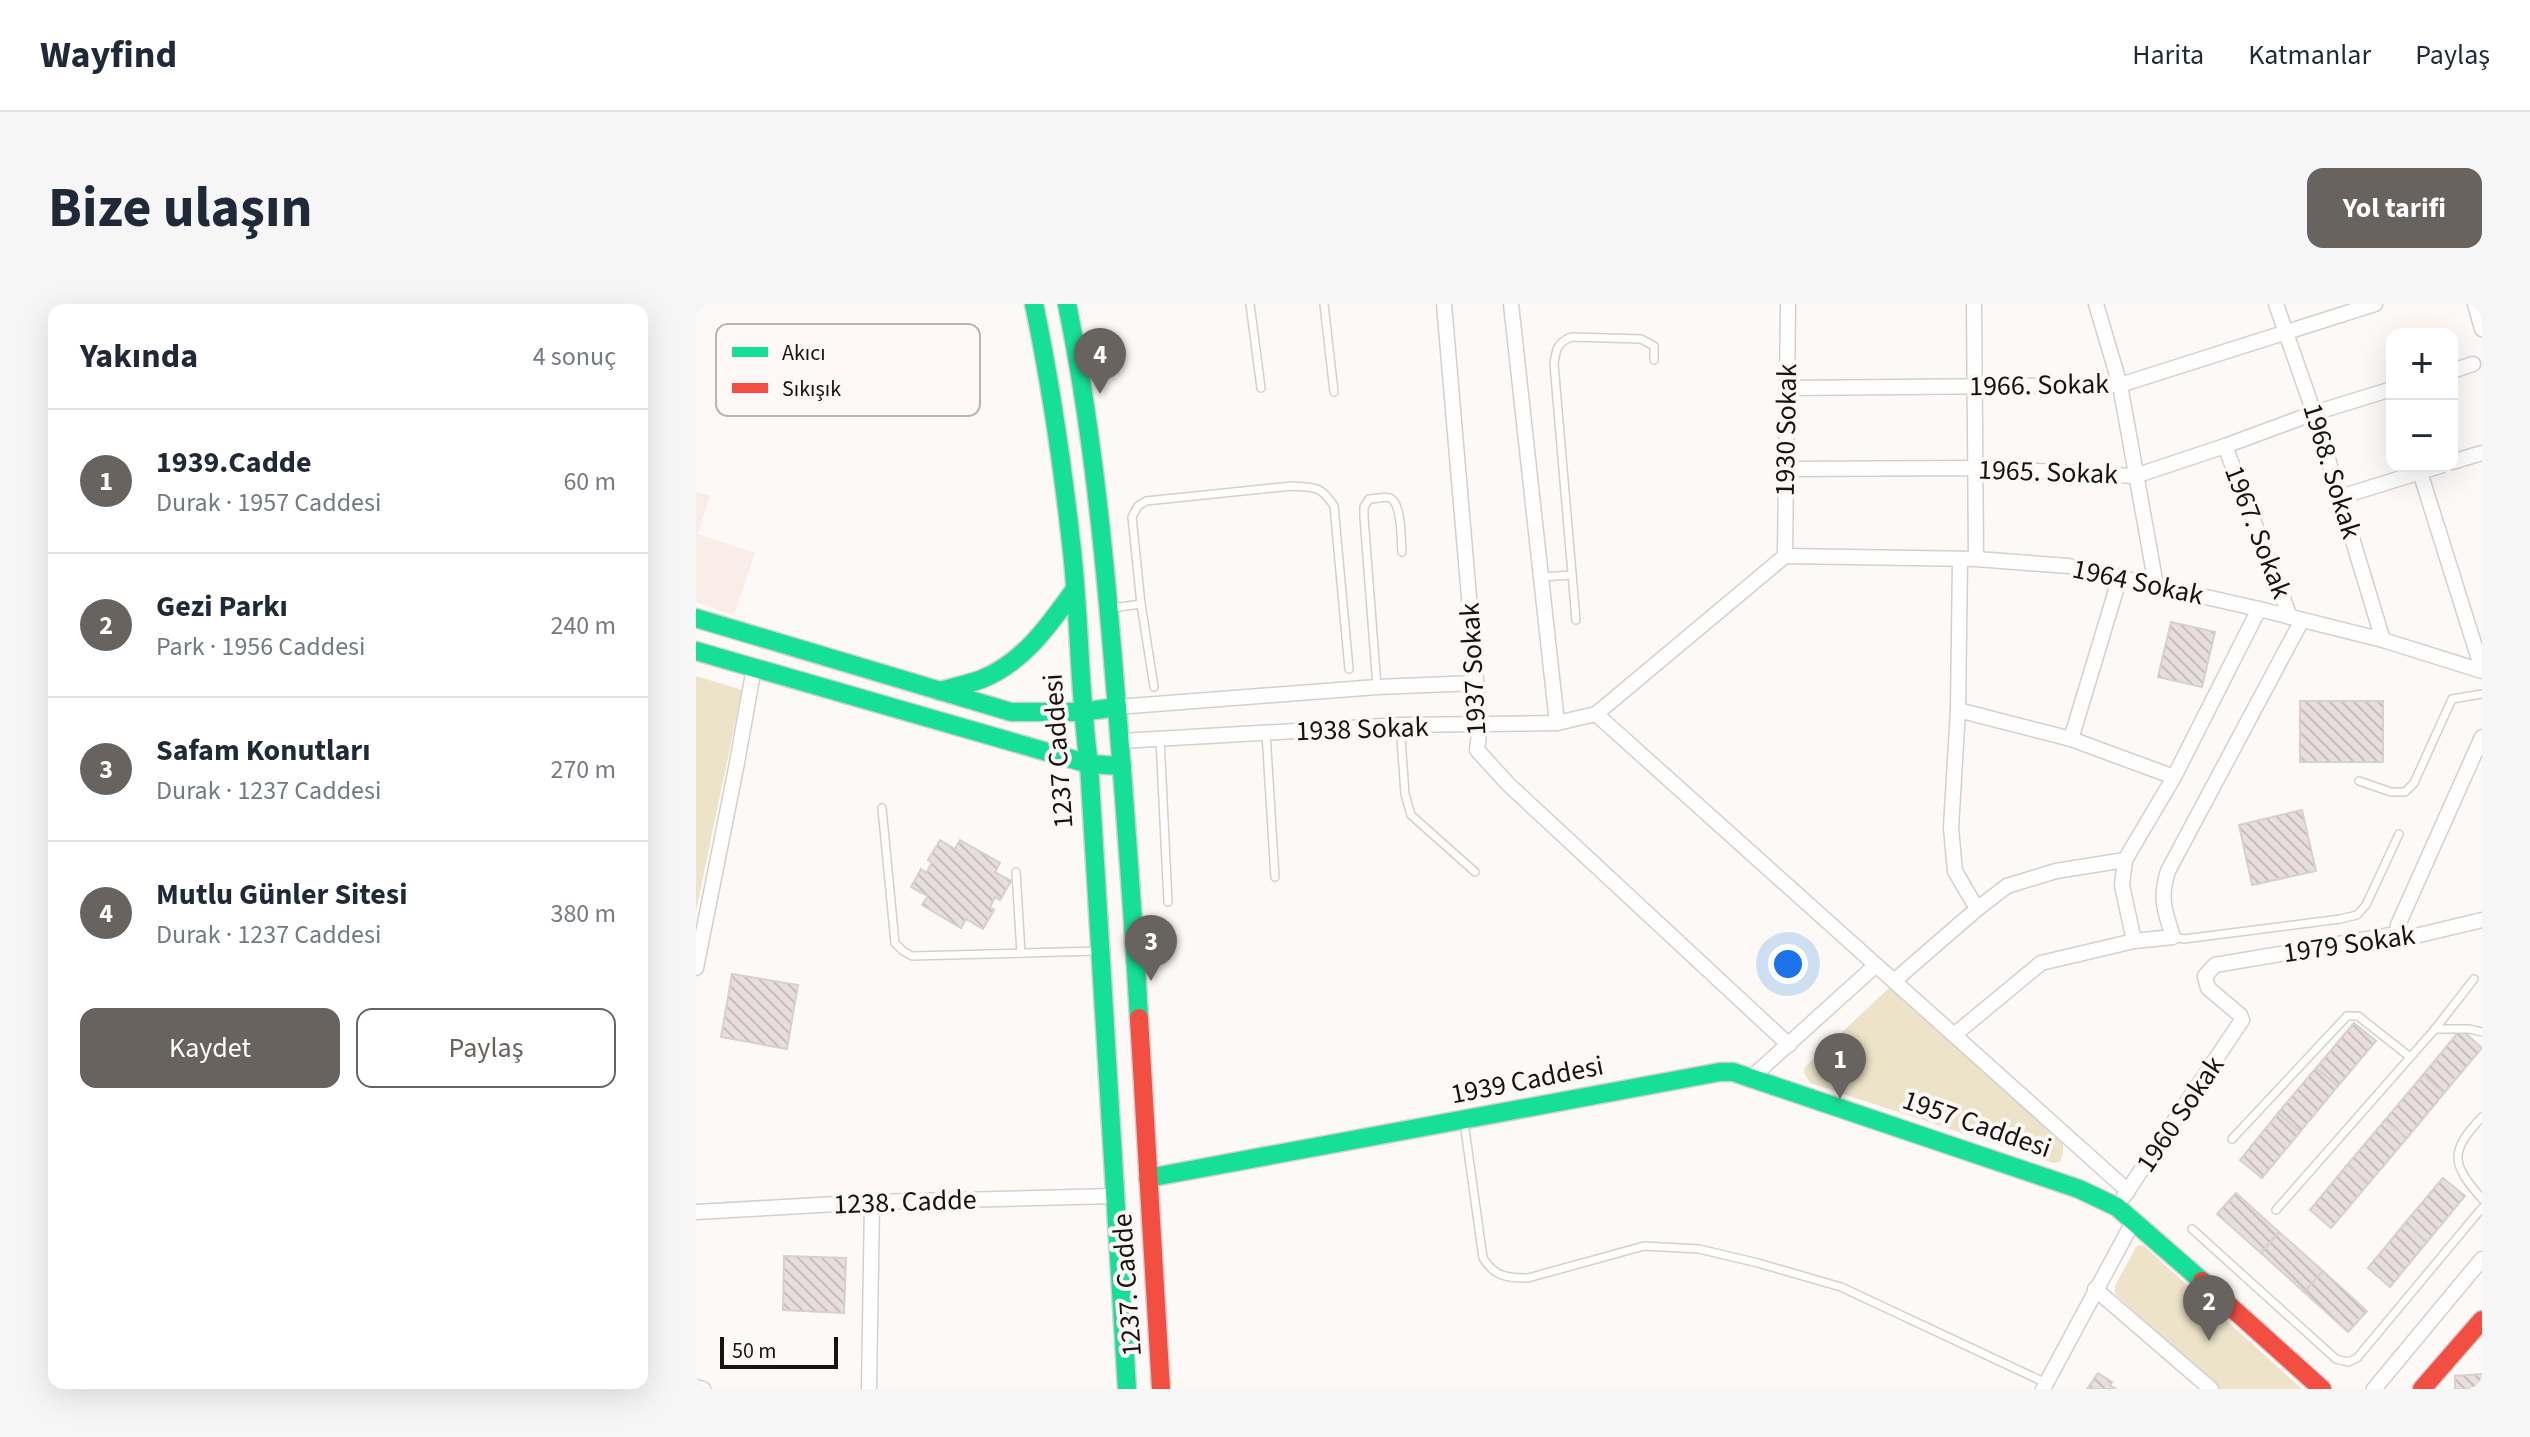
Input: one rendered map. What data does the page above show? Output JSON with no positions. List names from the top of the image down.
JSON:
{
  "streets": {
    "street": [
      "1966. Sokak",
      "1930 Sokak",
      "1968. Sokak",
      "1965. Sokak",
      "1967. Sokak",
      "1964 Sokak",
      "1937 Sokak",
      "1938 Sokak",
      "1237 Caddesi",
      "1979 Sokak",
      "1939 Caddesi",
      "1960 Sokak",
      "1957 Caddesi",
      "1238. Cadde",
      "1237. Cadde"
    ]
  },
  "crossings": [
    ["1966. Sokak", "1930 Sokak"],
    ["1966. Sokak", "1968. Sokak"],
    ["1930 Sokak", "1965. Sokak"],
    ["1930 Sokak", "1964 Sokak"],
    ["1930 Sokak", "1938 Sokak"],
    ["1968. Sokak", "1965. Sokak"],
    ["1968. Sokak", "1964 Sokak"],
    ["1965. Sokak", "1967. Sokak"],
    ["1967. Sokak", "1964 Sokak"],
    ["1964 Sokak", "1938 Sokak"],
    ["1937 Sokak", "1938 Sokak"],
    ["1237 Caddesi", "1238. Cadde"],
    ["1237 Caddesi", "1237. Cadde"],
    ["1979 Sokak", "1960 Sokak"],
    ["1939 Caddesi", "1957 Caddesi"],
    ["1939 Caddesi", "1237. Cadde"],
    ["1960 Sokak", "1957 Caddesi"],
    ["1238. Cadde", "1237. Cadde"]
  ],
  "legend": ["Akıcı", "Sıkışık"],
  "scale_bar": "50 m",
  "page": {
    "header": "Wayfind",
    "nav": ["Harita", "Katmanlar", "Paylaş"],
    "buttons": [
      "Yol tarifi",
      ["Kaydet", "Paylaş"]
    ],
    "title": "Bize ulaşın",
    "heading": ["Yakında", "4 sonuç"],
    "map_buttons": ["+", "−"],
    "pins": [
      "4",
      "3",
      "1",
      "2"
    ],
    "list": [
      {
        "mark": "1",
        "name": "1939.Cadde",
        "note": "Durak · 1957 Caddesi",
        "value": "60 m"
      },
      {
        "mark": "2",
        "name": "Gezi Parkı",
        "note": "Park · 1956 Caddesi",
        "value": "240 m"
      },
      {
        "mark": "3",
        "name": "Safam Konutları",
        "note": "Durak · 1237 Caddesi",
        "value": "270 m"
      },
      {
        "mark": "4",
        "name": "Mutlu Günler Sitesi",
        "note": "Durak · 1237 Caddesi",
        "value": "380 m"
      }
    ],
    "scale": "50 m"
  }
}
